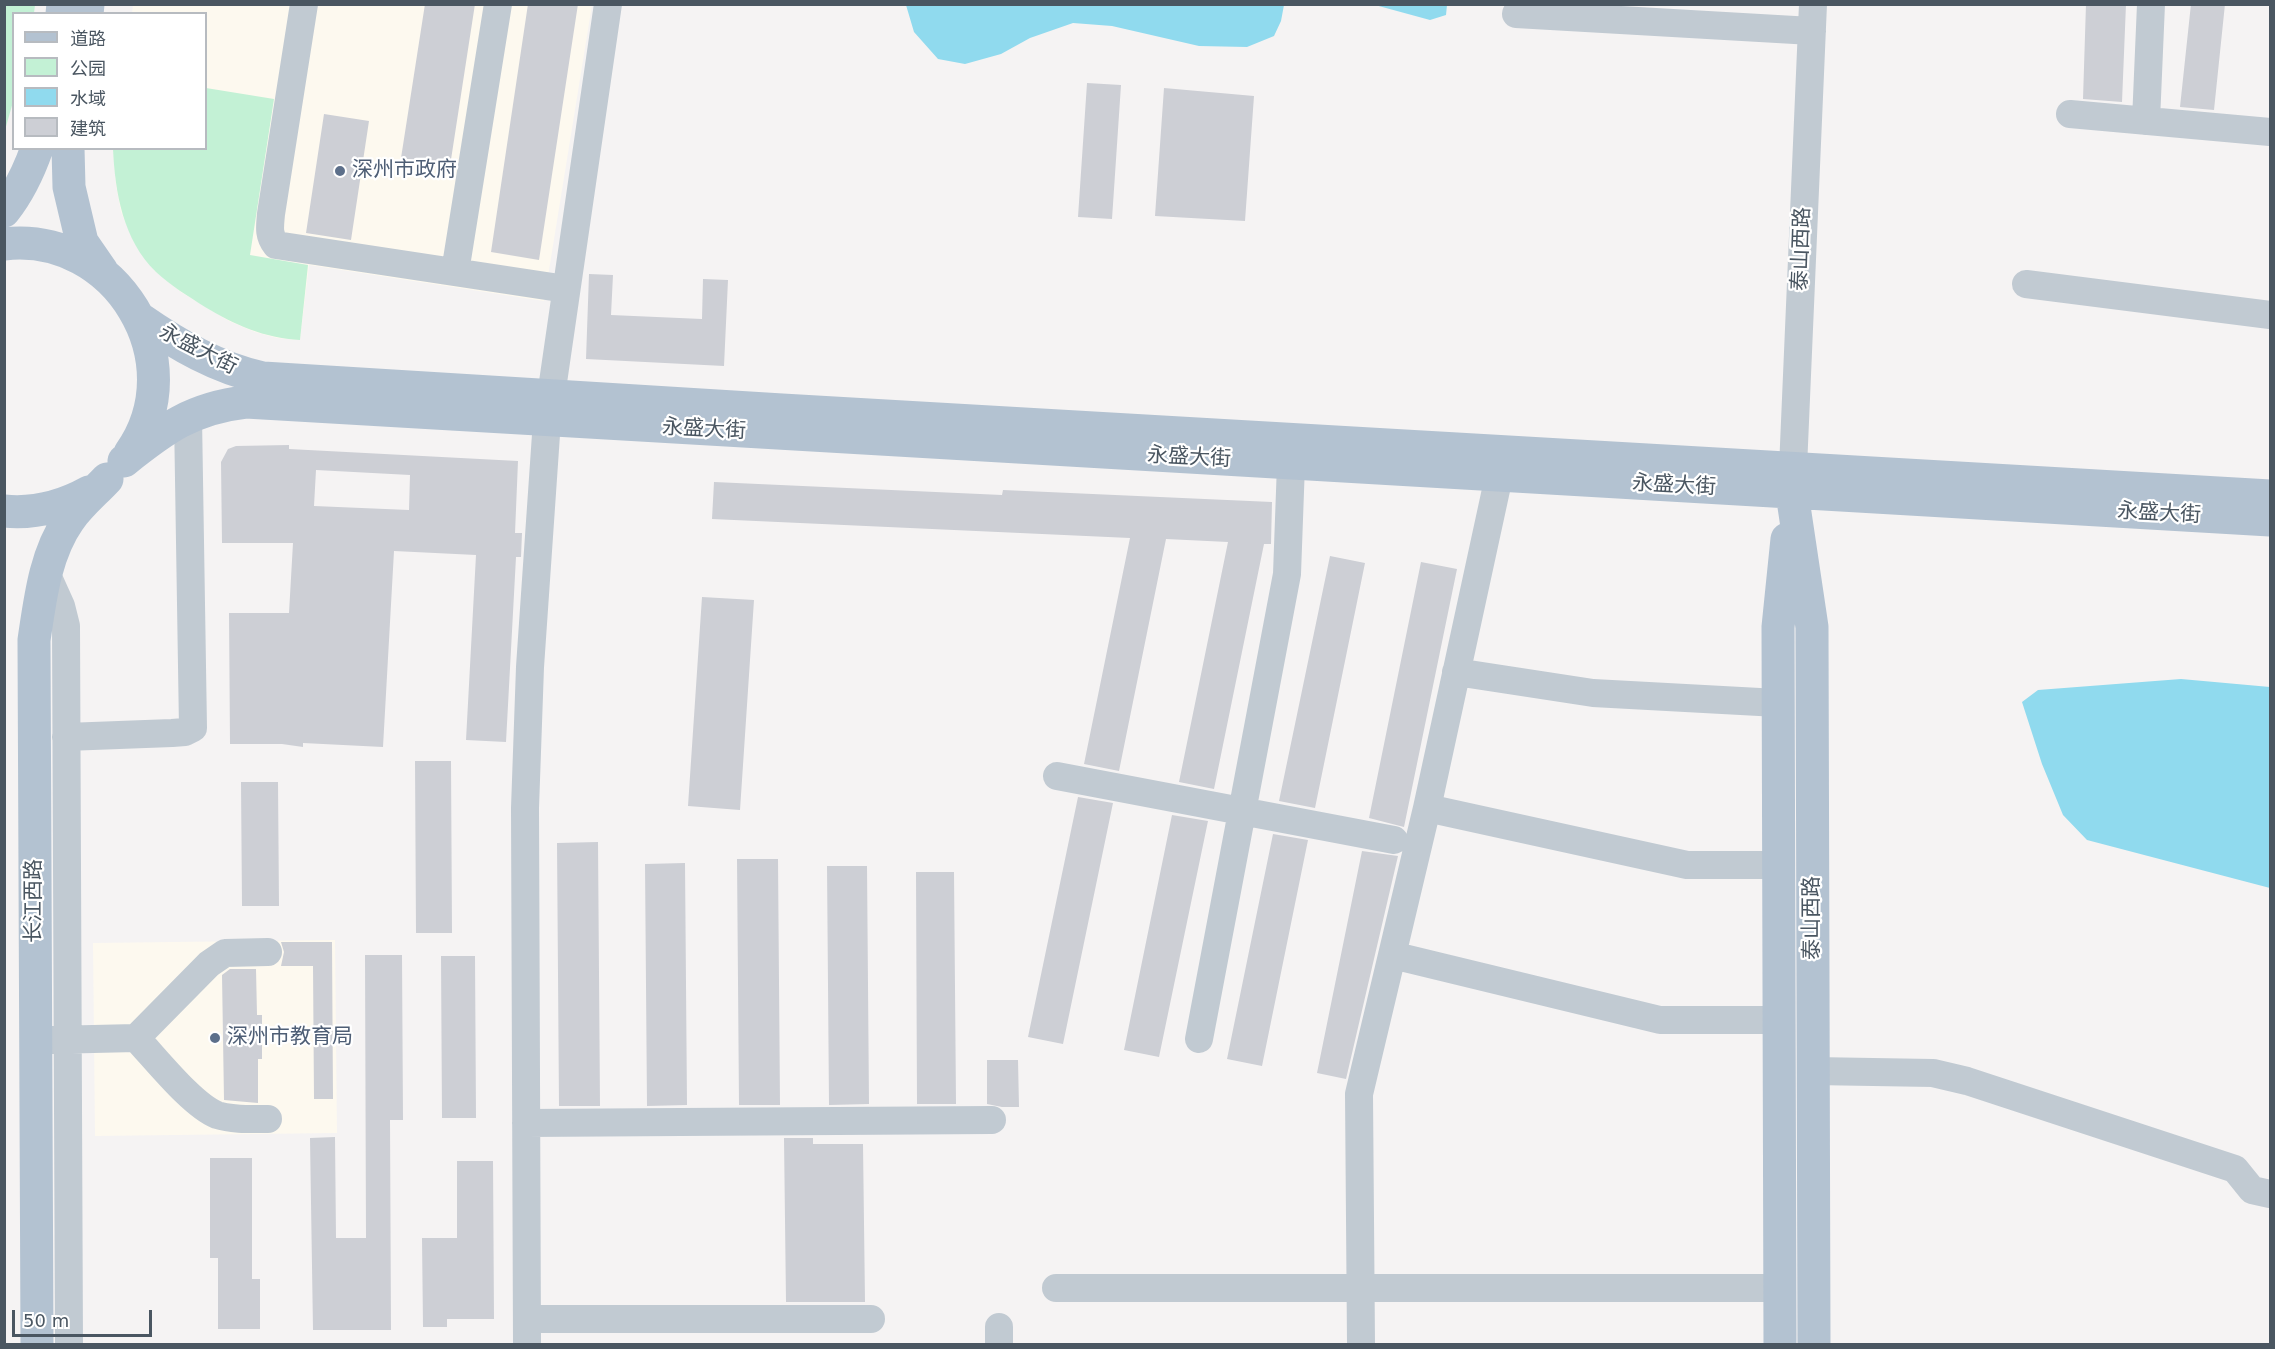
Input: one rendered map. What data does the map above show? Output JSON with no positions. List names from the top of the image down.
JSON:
{
  "streets": {
    "main road": ["泰山西路", "永盛大街", "长江西路"]
  },
  "crossings": [
    ["泰山西路", "永盛大街"],
    ["永盛大街", "长江西路"]
  ],
  "places": ["深州市政府", "深州市教育局"],
  "legend": [
    "道路",
    "公园",
    "水域",
    "建筑"
  ],
  "scale_bar": "50 m"
}
